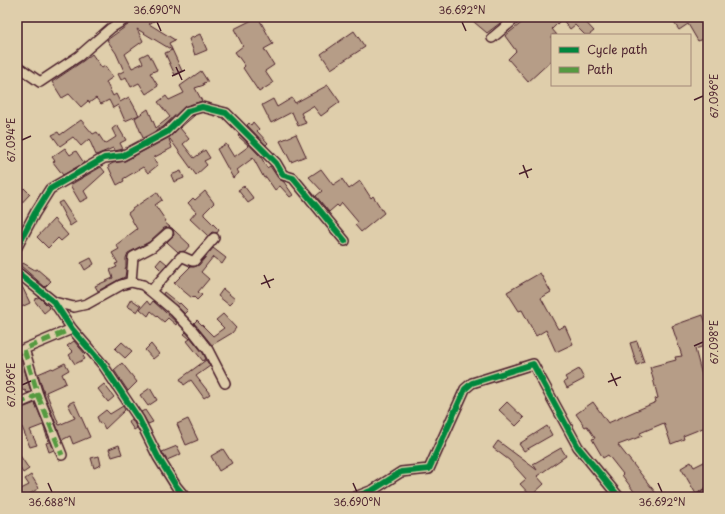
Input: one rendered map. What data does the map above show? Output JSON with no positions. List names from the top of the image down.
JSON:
{
  "legend": ["Cycle path", "Path"],
  "coordinates": [
    "36.690°N",
    "36.692°N",
    "67.096°E",
    "67.094°E",
    "67.098°E",
    "36.688°N"
  ]
}
